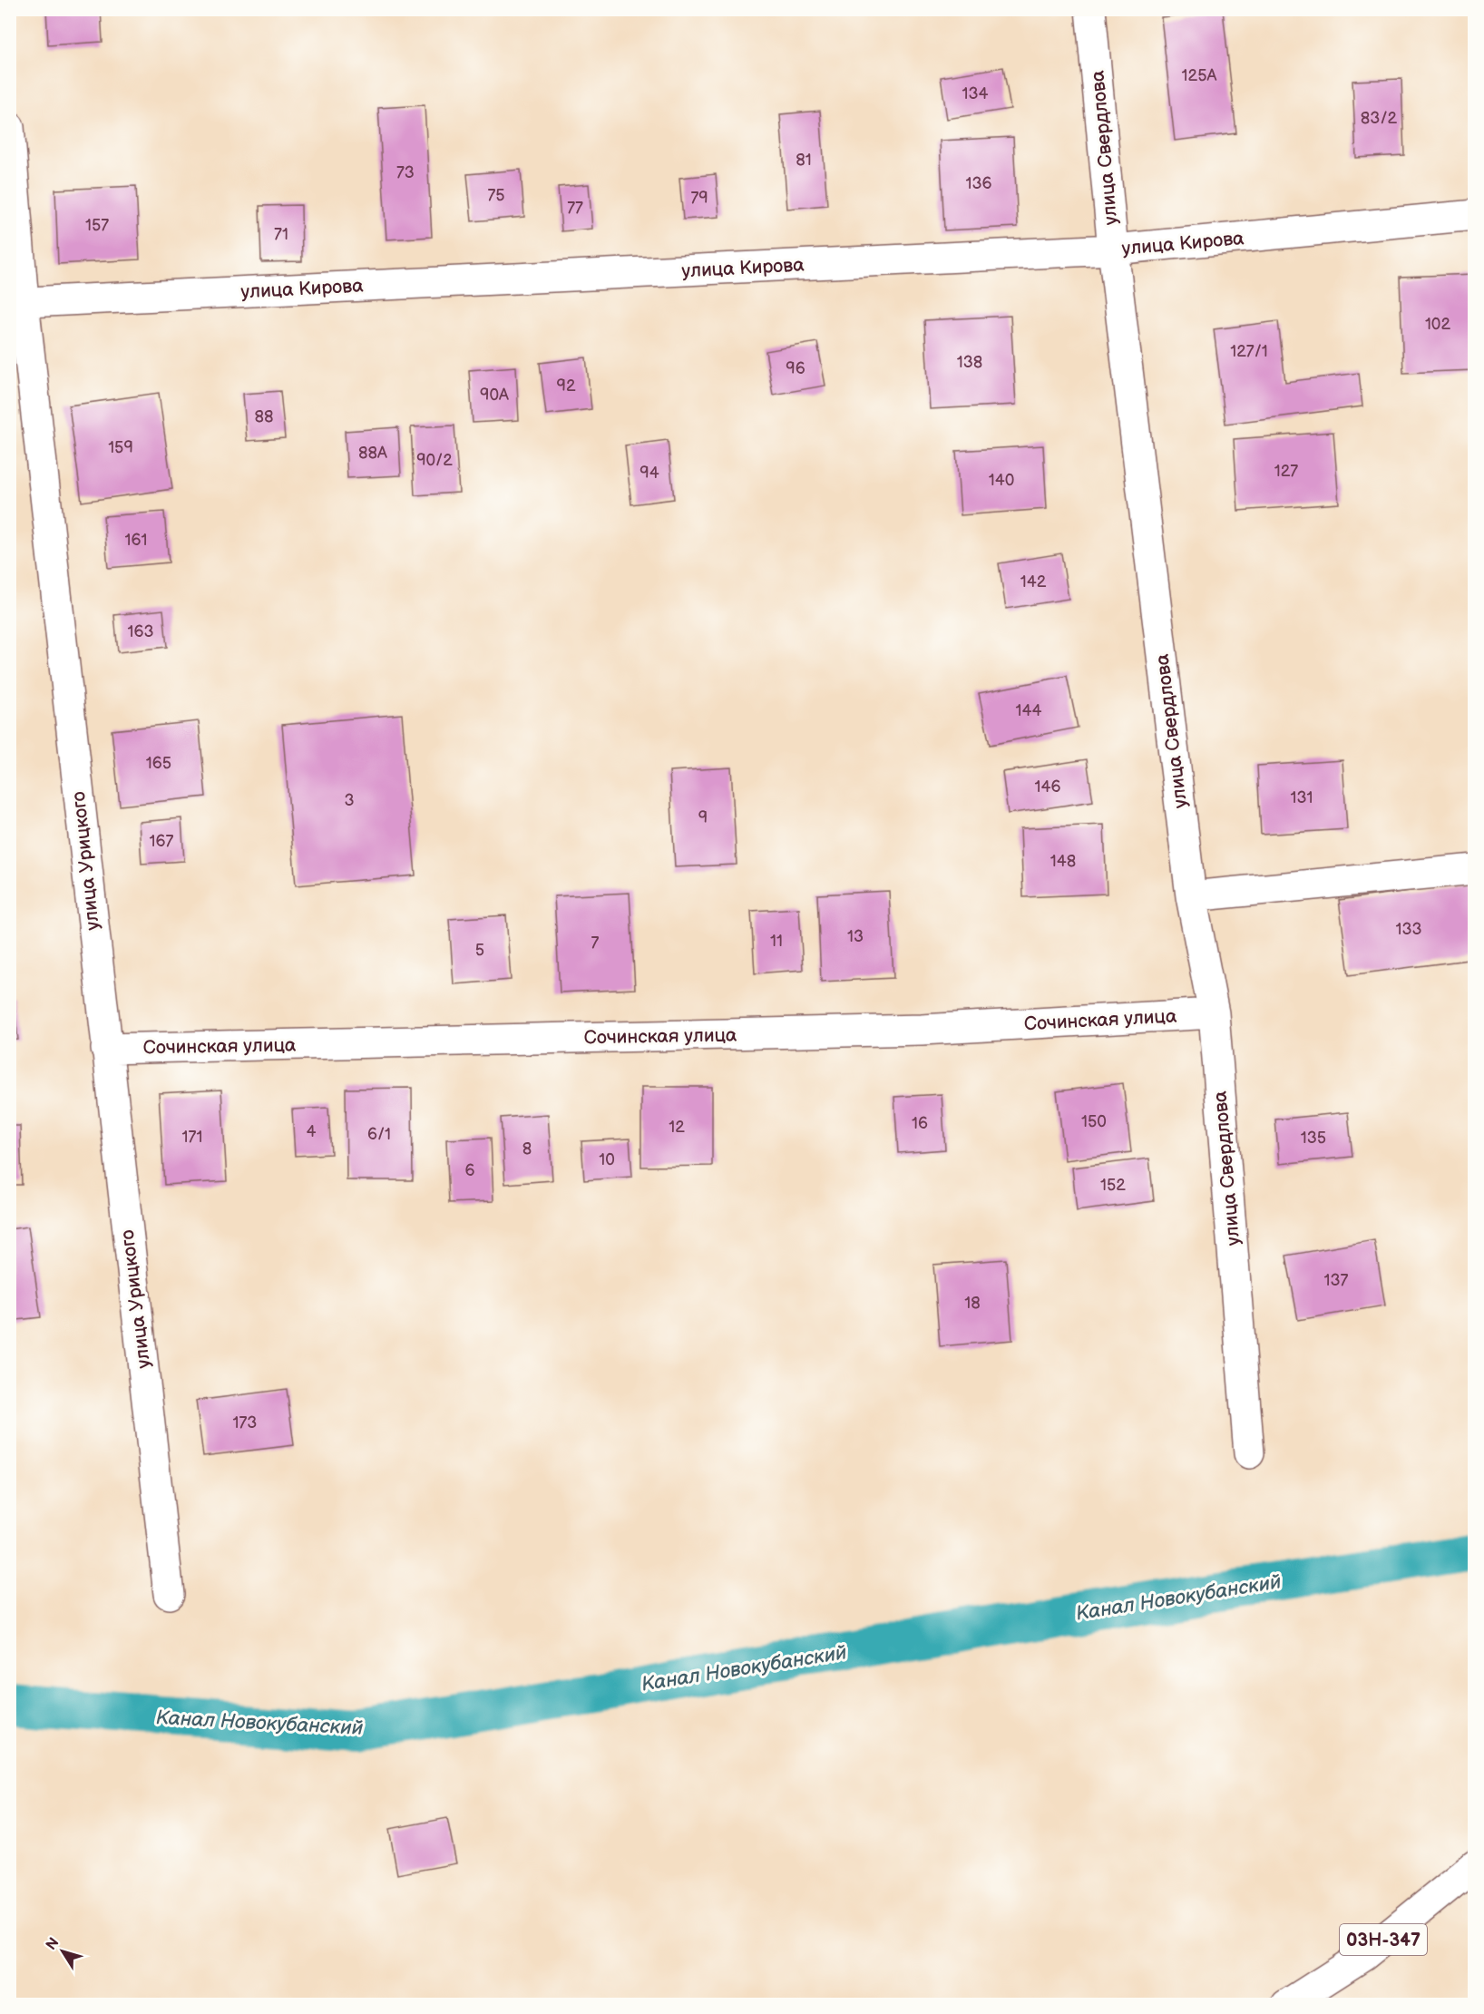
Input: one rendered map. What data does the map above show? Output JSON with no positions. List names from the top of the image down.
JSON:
{
  "streets": {
    "street": [
      "улица Свердлова",
      "улица Кирова",
      "улица Урицкого",
      "Сочинская улица",
      "03Н-347"
    ]
  },
  "crossings": [
    ["улица Свердлова", "улица Кирова"],
    ["улица Свердлова", "Сочинская улица"],
    ["улица Кирова", "улица Урицкого"],
    ["улица Урицкого", "Сочинская улица"]
  ],
  "water": ["Канал Новокубанский"],
  "house_numbers": [
    "125А",
    "134",
    "83/2",
    "81",
    "73",
    "136",
    "75",
    "79",
    "77",
    "157",
    "71",
    "102",
    "127/1",
    "138",
    "96",
    "92",
    "90А",
    "88",
    "159",
    "88А",
    "90/2",
    "127",
    "94",
    "140",
    "161",
    "142",
    "163",
    "144",
    "165",
    "146",
    "131",
    "3",
    "9",
    "167",
    "148",
    "133",
    "13",
    "11",
    "7",
    "5",
    "150",
    "16",
    "12",
    "4",
    "6/1",
    "171",
    "135",
    "8",
    "10",
    "6",
    "152",
    "137",
    "18",
    "173"
  ],
  "north": "top left"
}
